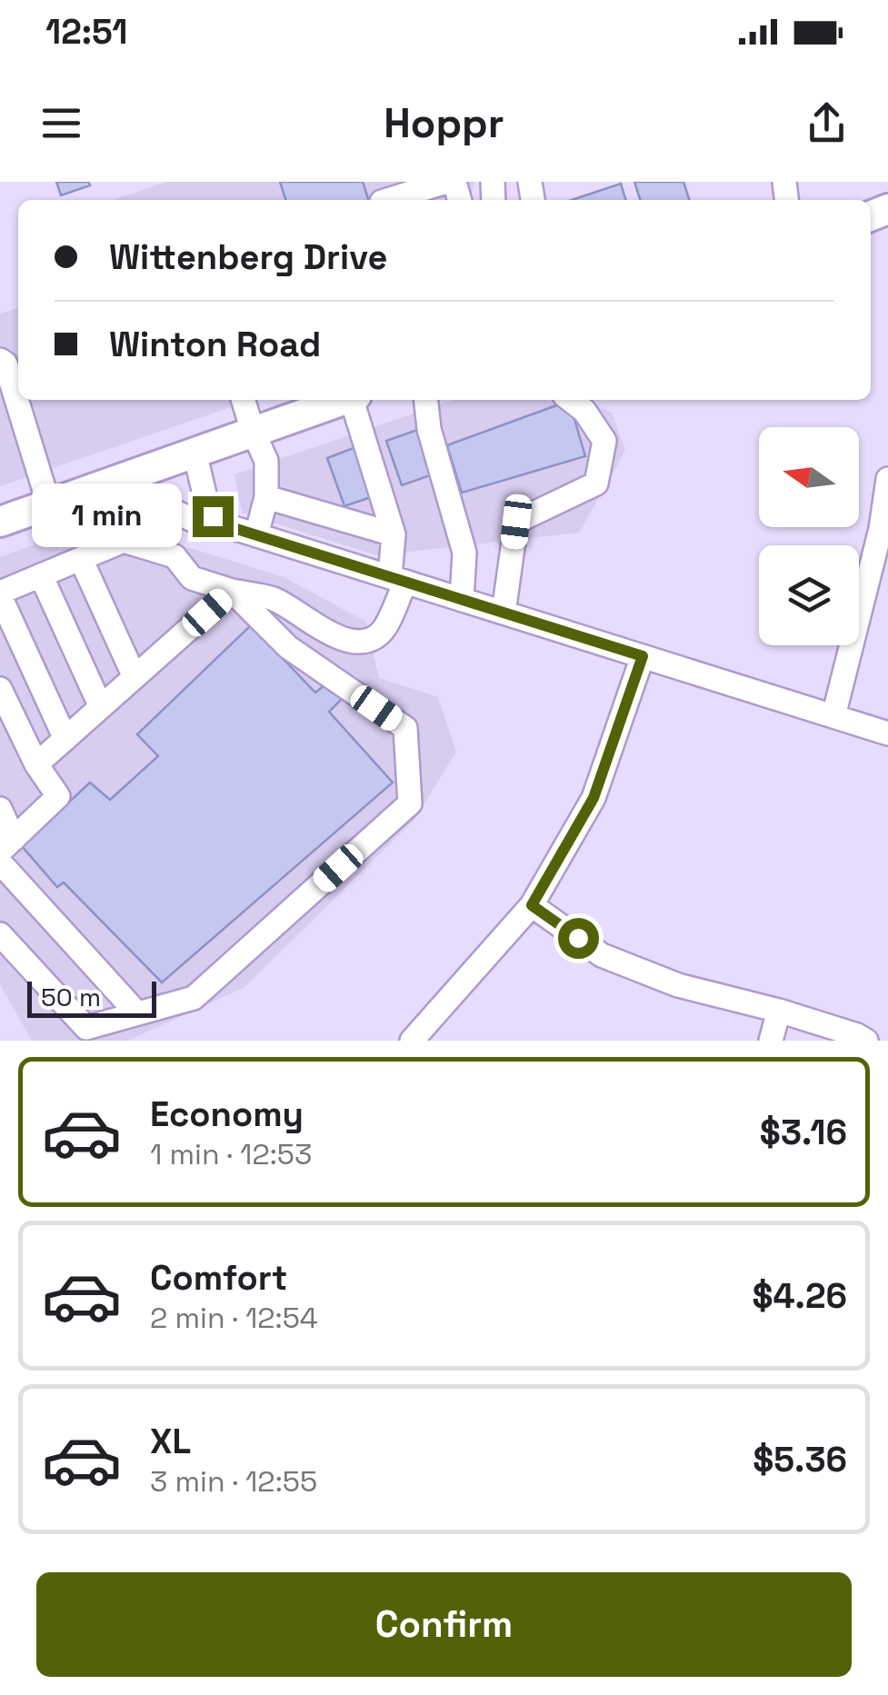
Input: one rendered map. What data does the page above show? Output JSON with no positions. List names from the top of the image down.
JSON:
{
  "scale_bar": "50 m",
  "north": "left",
  "page": {
    "status": "12:51",
    "header": "Hoppr",
    "banner": ["Wittenberg Drive", "Winton Road"],
    "bubble": "1 min",
    "scale": "50 m",
    "list": [
      {
        "name": "Economy",
        "note": "1 min · 12:53",
        "value": "$3.16"
      },
      {
        "name": "Comfort",
        "note": "2 min · 12:54",
        "value": "$4.26"
      },
      {
        "name": "XL",
        "note": "3 min · 12:55",
        "value": "$5.36"
      }
    ],
    "buttons": "Confirm"
  }
}
